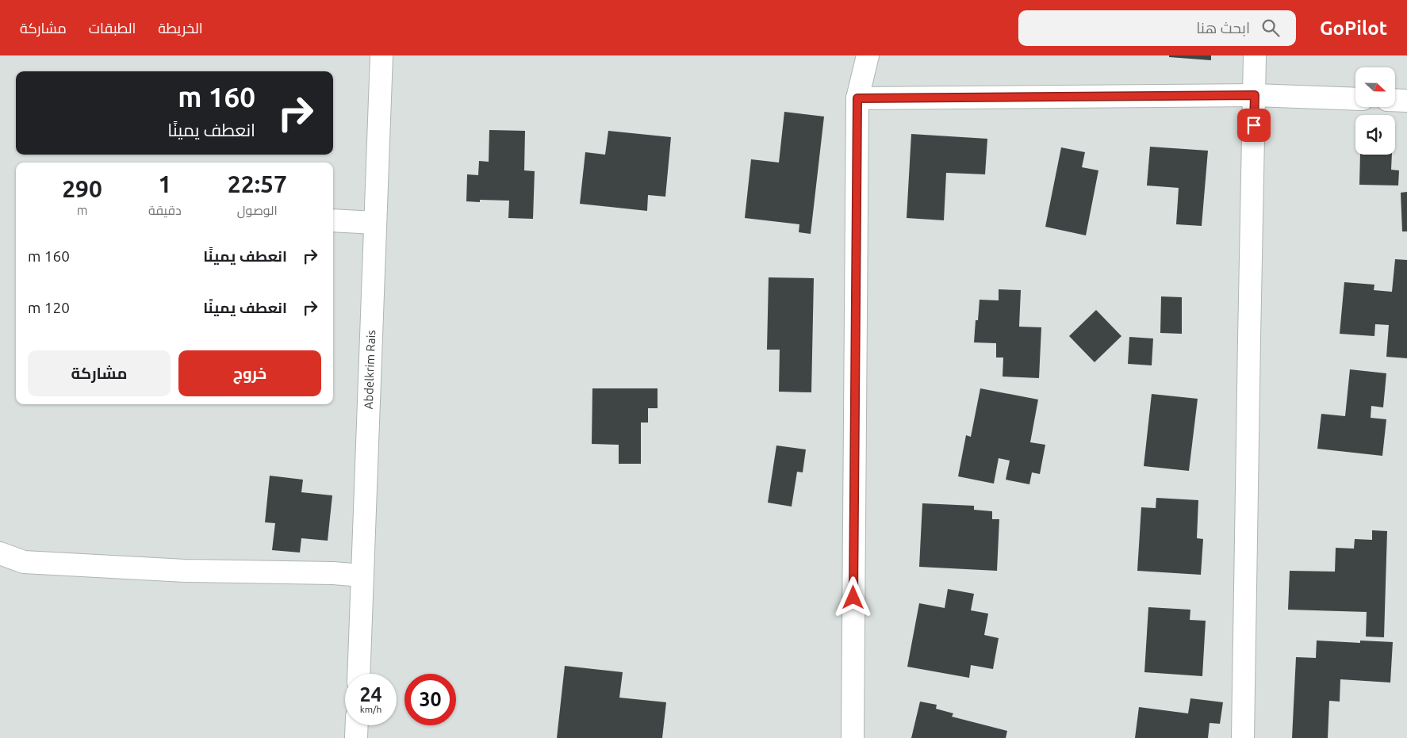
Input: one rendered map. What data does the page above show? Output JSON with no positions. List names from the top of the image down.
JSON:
{
  "streets": {
    "street": ["Abdelkrim Rais"]
  },
  "north": "right",
  "page": {
    "header": "GoPilot",
    "search": "ابحث هنا",
    "nav": ["الخريطة", "الطبقات", "مشاركة"],
    "turn": ["160 m", "انعطف يمينًا"],
    "eta": [
      "22:57",
      "الوصول",
      "1",
      "دقيقة",
      "290",
      "m"
    ],
    "list": [
      {
        "name": "انعطف يمينًا",
        "value": "160 m"
      },
      {
        "name": "انعطف يمينًا",
        "value": "120 m"
      }
    ],
    "buttons": ["خروج", "مشاركة"],
    "speed": "24 km/h",
    "limit": "30"
  }
}
